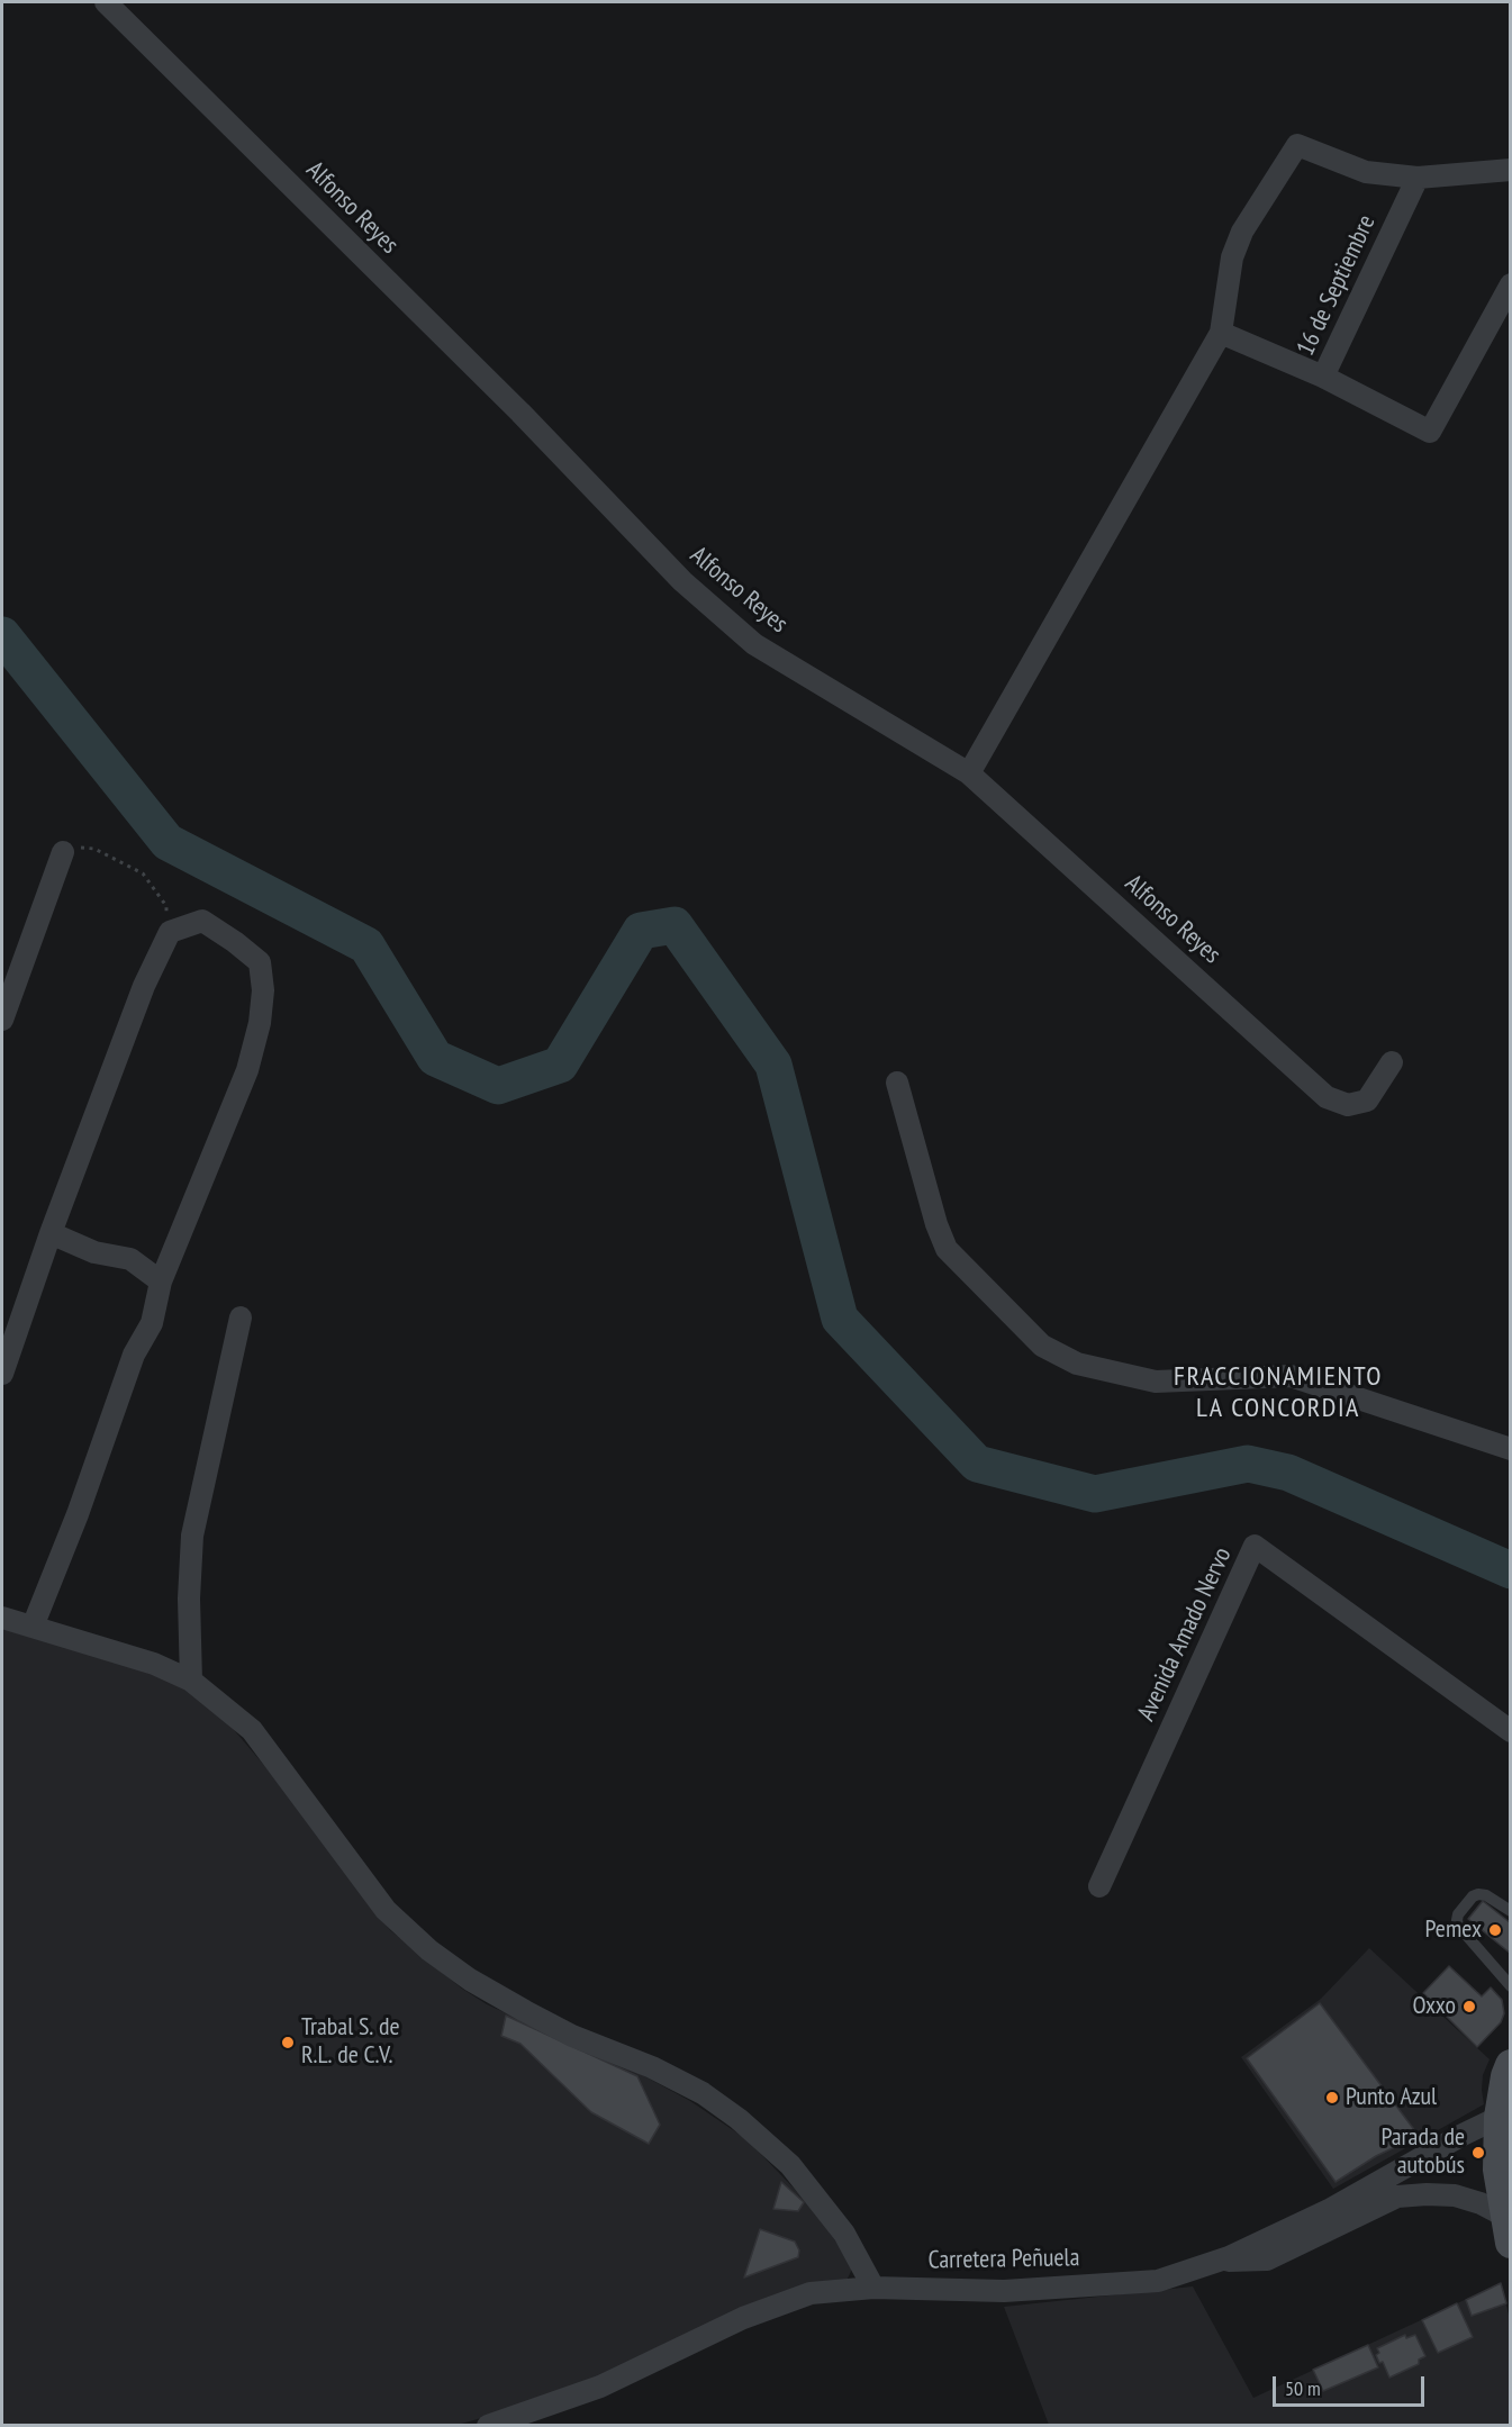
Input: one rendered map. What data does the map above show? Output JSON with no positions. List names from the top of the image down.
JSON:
{
  "streets": {
    "street": [
      "Alfonso Reyes",
      "16 de Septiembre",
      "Avenida Amado Nervo",
      "Carretera Peñuela"
    ]
  },
  "districts": ["FRACCIONAMIENTO LA CONCORDIA"],
  "places": [
    "Pemex",
    "Oxxo",
    "Trabal S. de R.L. de C.V.",
    "Punto Azul",
    "Parada de autobús"
  ],
  "scale_bar": "50 m"
}
